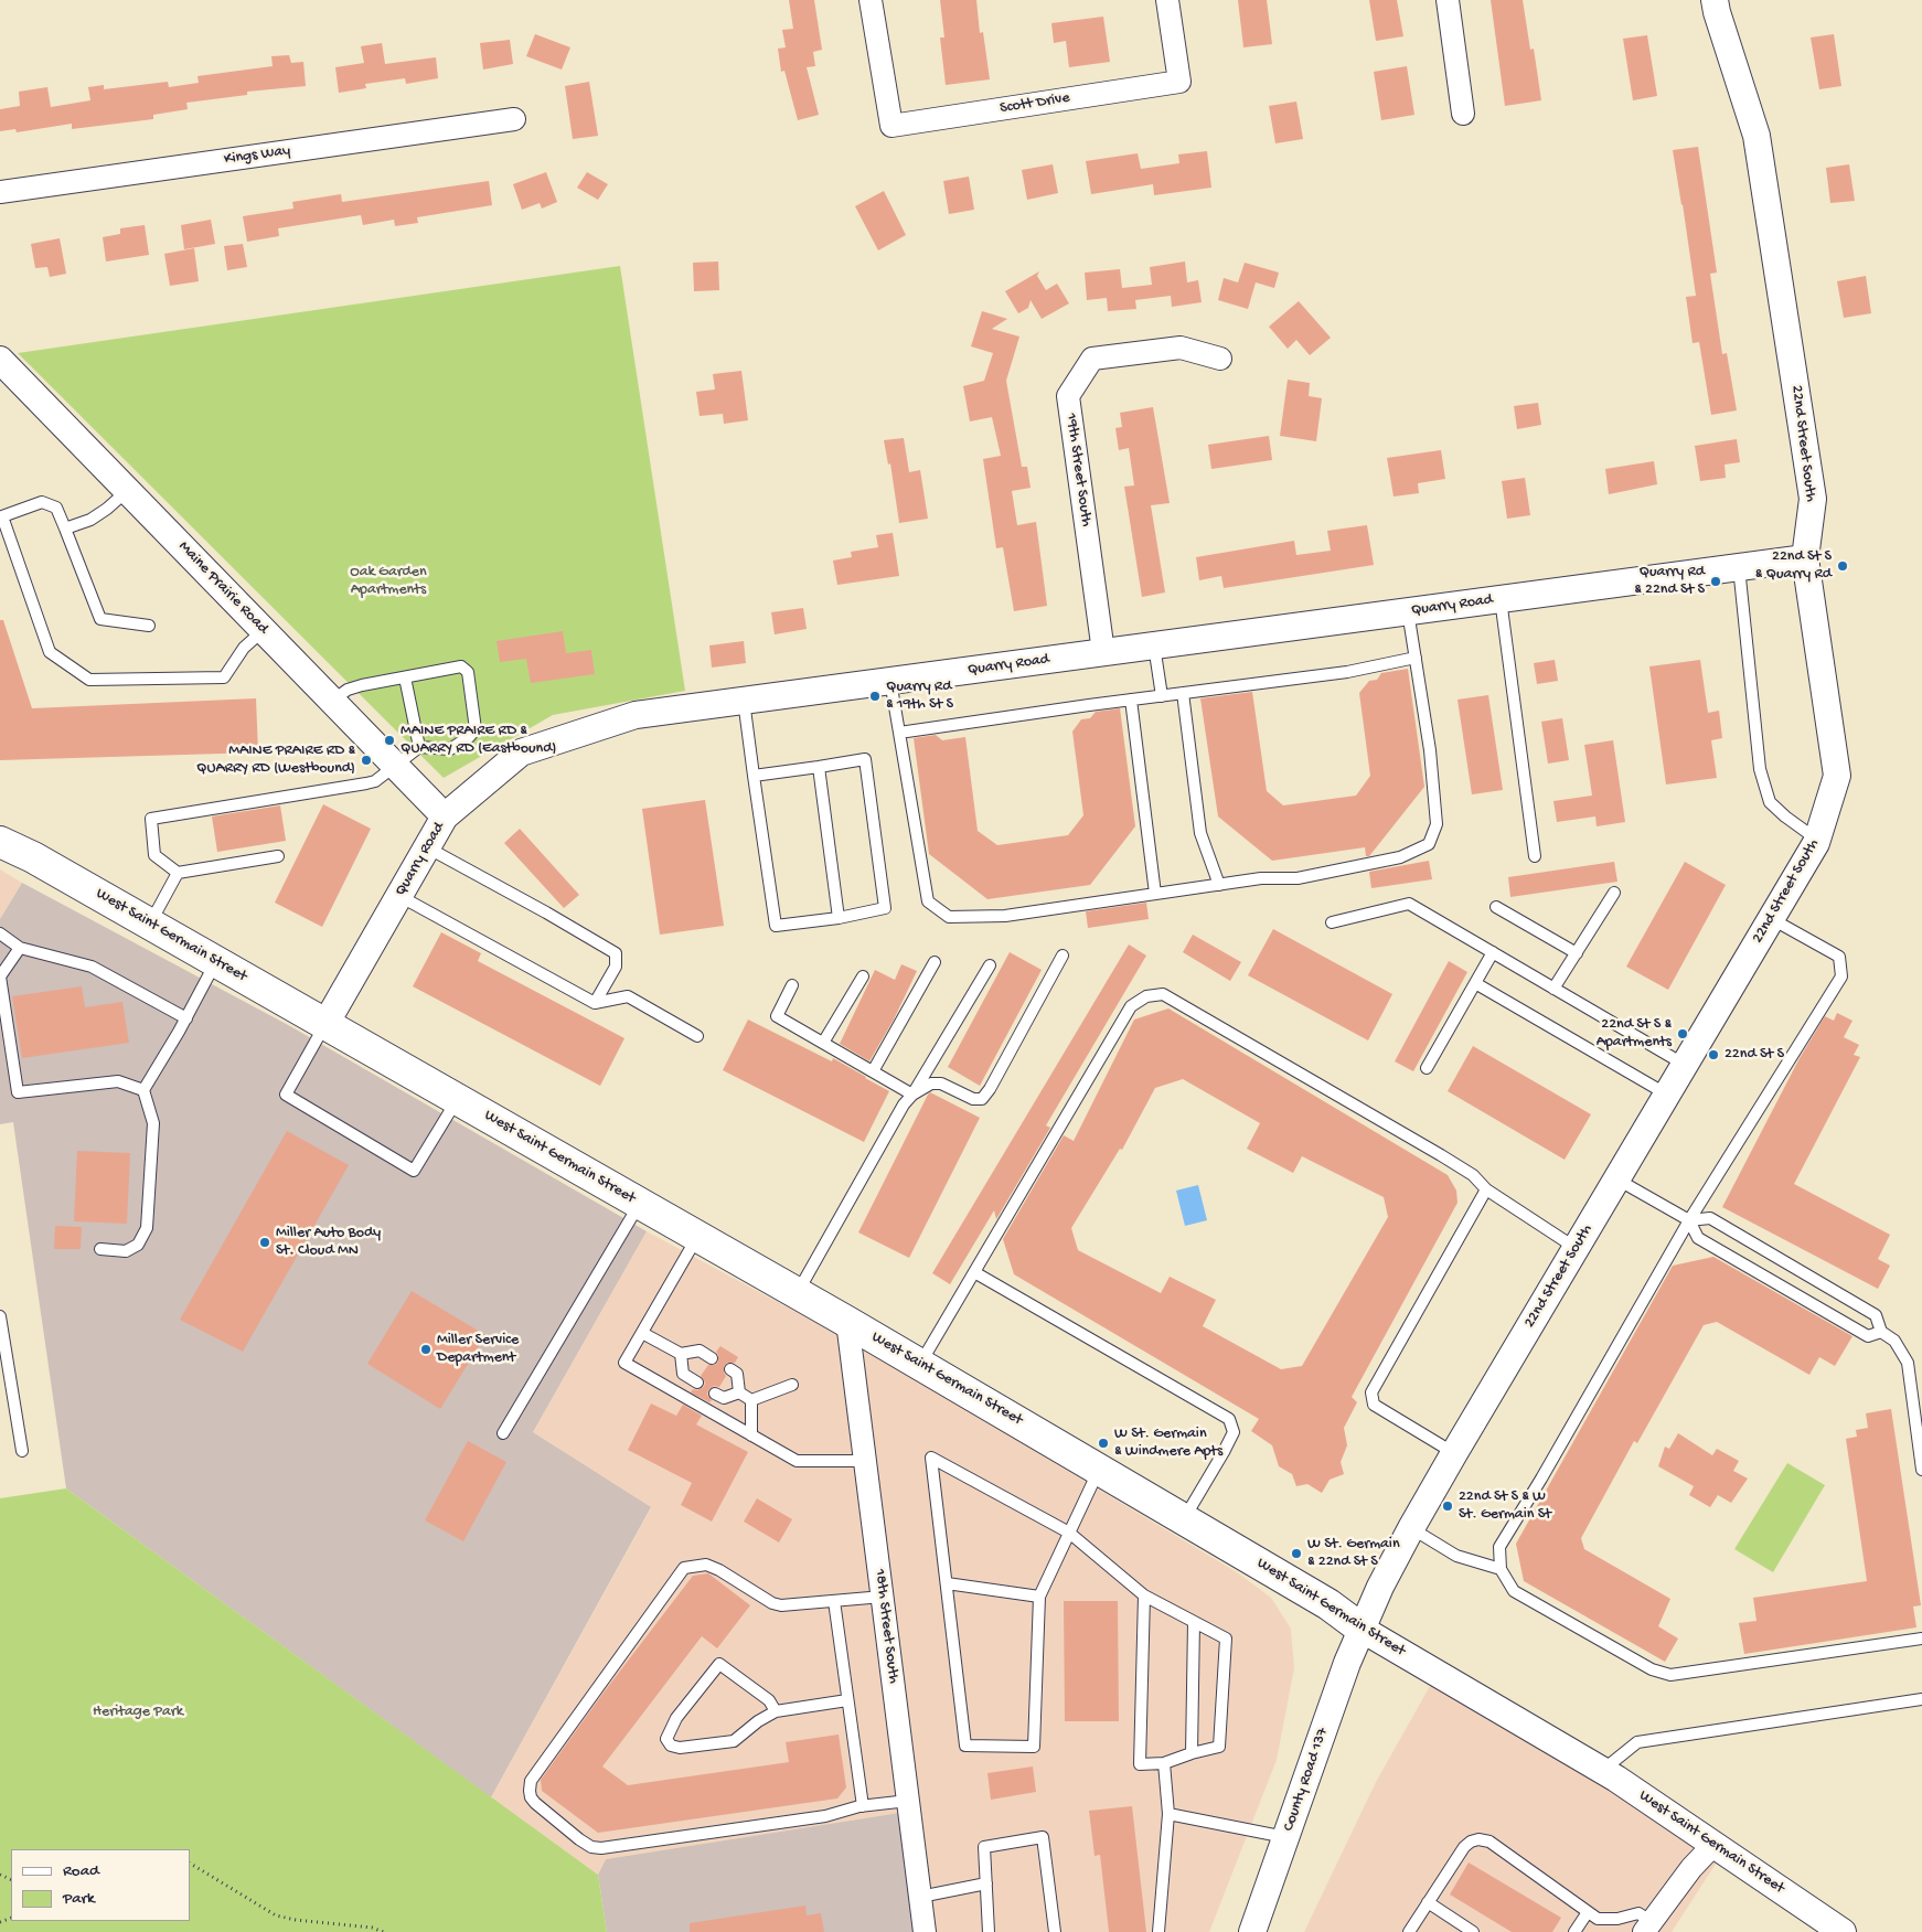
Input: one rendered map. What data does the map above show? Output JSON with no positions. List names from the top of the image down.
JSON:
{
  "streets": {
    "main road": ["West Saint Germain Street"],
    "street": [
      "Scott Drive",
      "Kings Way",
      "22nd Street South",
      "19th Street South",
      "Maine Prairie Road",
      "Quarry Road",
      "18th Street South",
      "County Road 137"
    ]
  },
  "crossings": [
    ["22nd Street South", "Quarry Road"],
    ["22nd Street South", "West Saint Germain Street"],
    ["22nd Street South", "County Road 137"],
    ["19th Street South", "Quarry Road"],
    ["Maine Prairie Road", "Quarry Road"],
    ["Quarry Road", "West Saint Germain Street"],
    ["West Saint Germain Street", "18th Street South"],
    ["West Saint Germain Street", "County Road 137"]
  ],
  "parks": ["Oak Garden Apartments", "Heritage Park"],
  "places": [
    "22nd St S & Quarry Rd",
    "Quarry Rd & 22nd St S",
    "Quarry Rd & 19th St S",
    "MAINE PRAIRE RD & QUARRY RD (Eastbound)",
    "MAINE PRAIRE RD & QUARRY RD (Westbound)",
    "22nd St S & Apartments",
    "22nd St S",
    "Miller Auto Body St. Cloud MN",
    "Miller Service Department",
    "W St. Germain & Windmere Apts",
    "22nd St S & W St. Germain St",
    "W St. Germain & 22nd St S"
  ],
  "legend": ["Road", "Park"]
}
